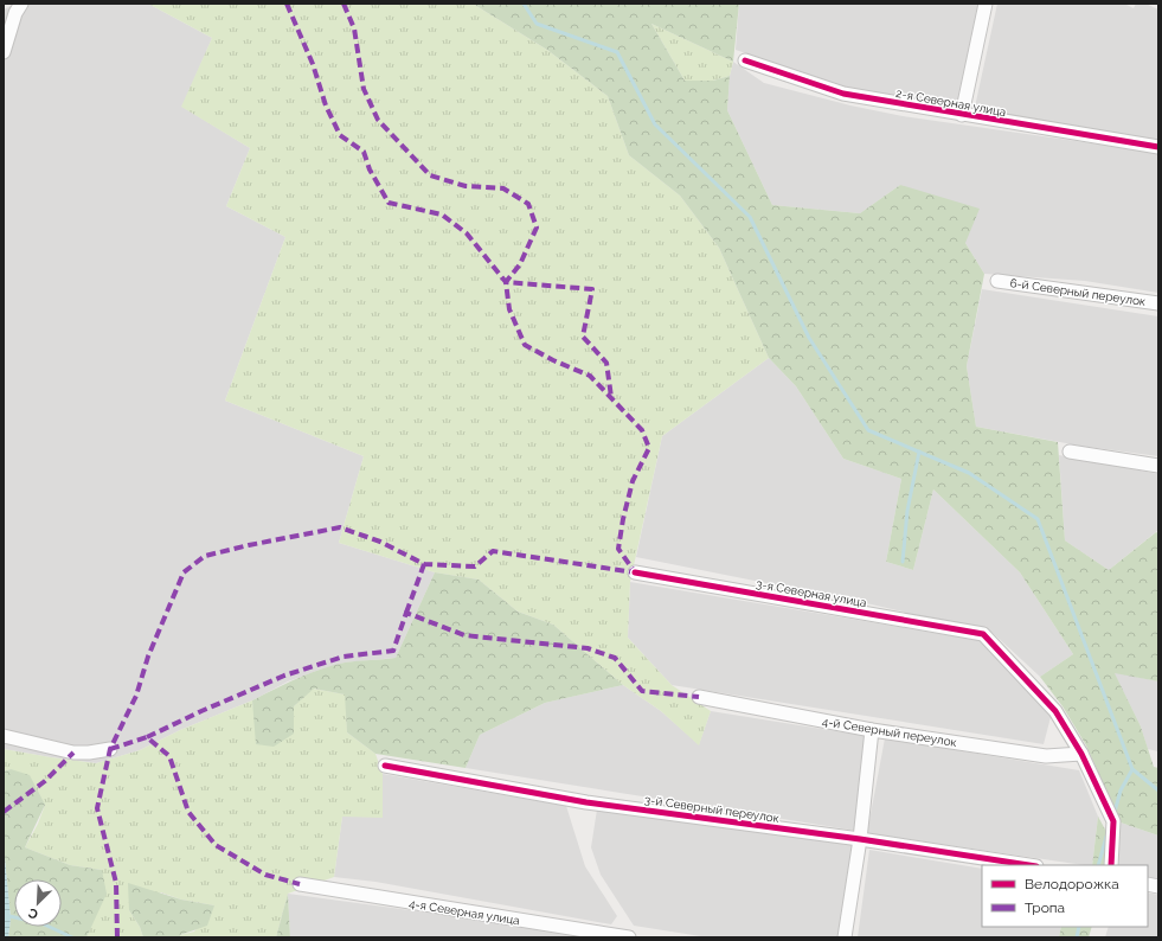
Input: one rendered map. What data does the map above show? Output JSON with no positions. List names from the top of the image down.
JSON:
{
  "streets": {
    "street": [
      "2-я Северная улица",
      "6-й Северный переулок",
      "3-я Северная улица",
      "4-й Северный переулок",
      "3-й Северный переулок",
      "4-я Северная улица"
    ]
  },
  "crossings": [
    ["3-я Северная улица", "4-й Северный переулок"]
  ],
  "legend": ["Велодорожка", "Тропа"],
  "north": "bottom left"
}
